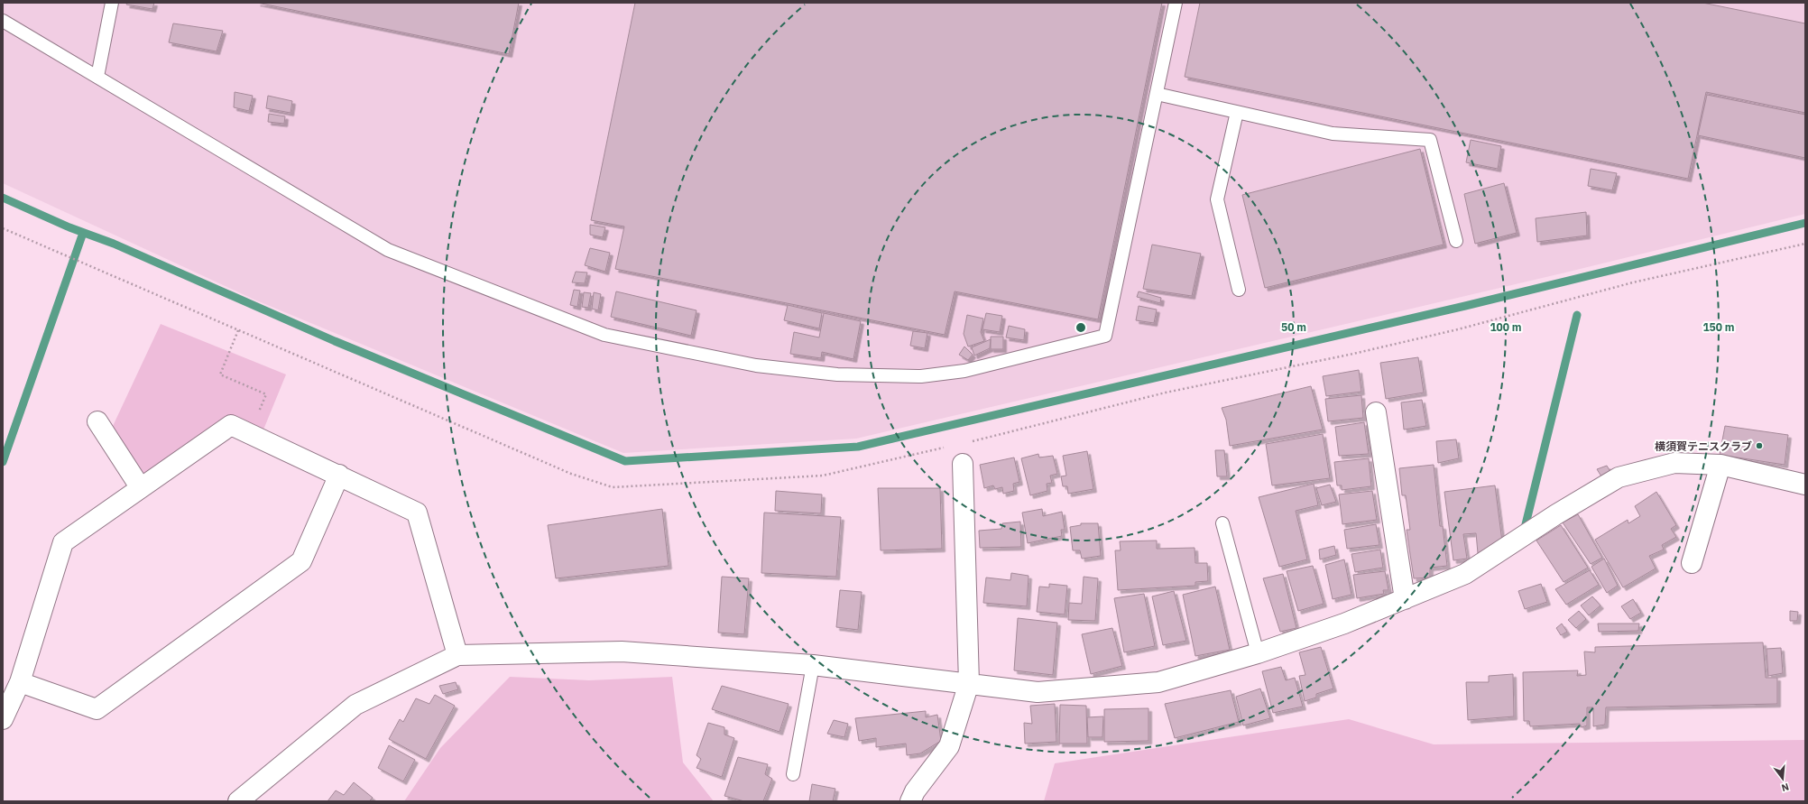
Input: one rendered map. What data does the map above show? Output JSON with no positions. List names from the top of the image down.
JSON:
{
  "places": ["横須賀テニスクラブ"],
  "north": "bottom",
  "rings": ["50 m", "100 m", "150 m"]
}
